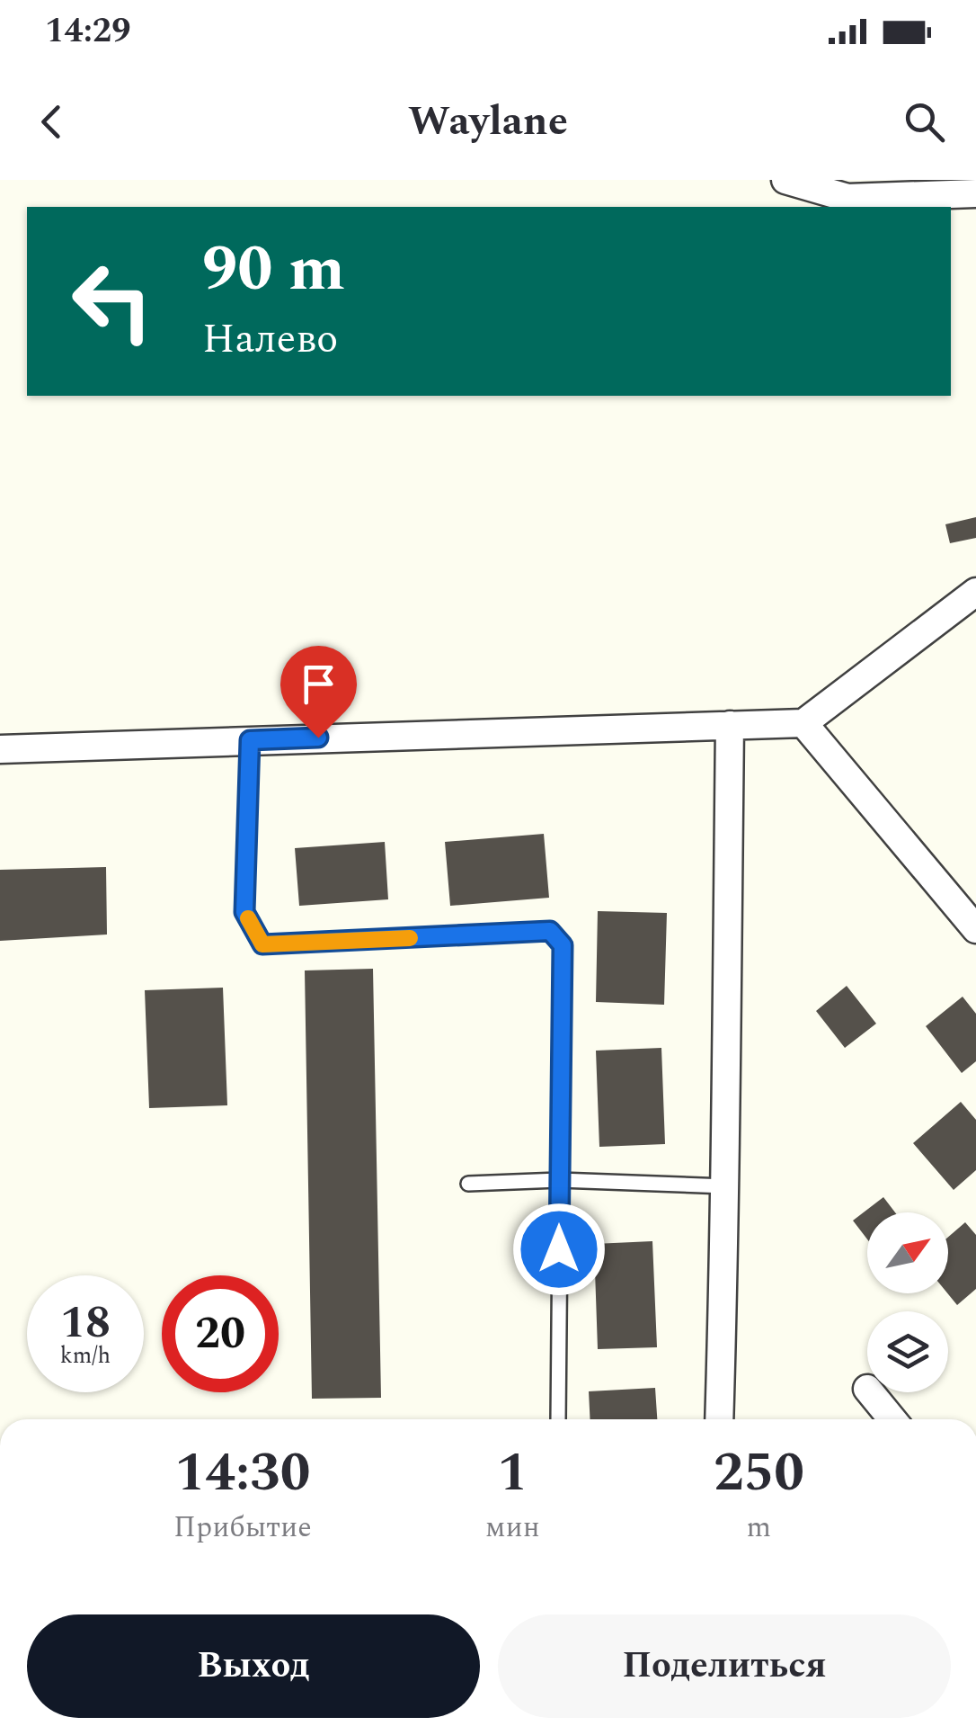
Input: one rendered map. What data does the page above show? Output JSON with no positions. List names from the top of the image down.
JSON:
{
  "north": "top right",
  "page": {
    "status": "14:29",
    "header": "Waylane",
    "turn": ["90 m", "Налево"],
    "speed": "18 km/h",
    "limit": "20",
    "eta": [
      "14:30",
      "Прибытие",
      "1",
      "мин",
      "250",
      "m"
    ],
    "buttons": ["Выход", "Поделиться"]
  }
}
